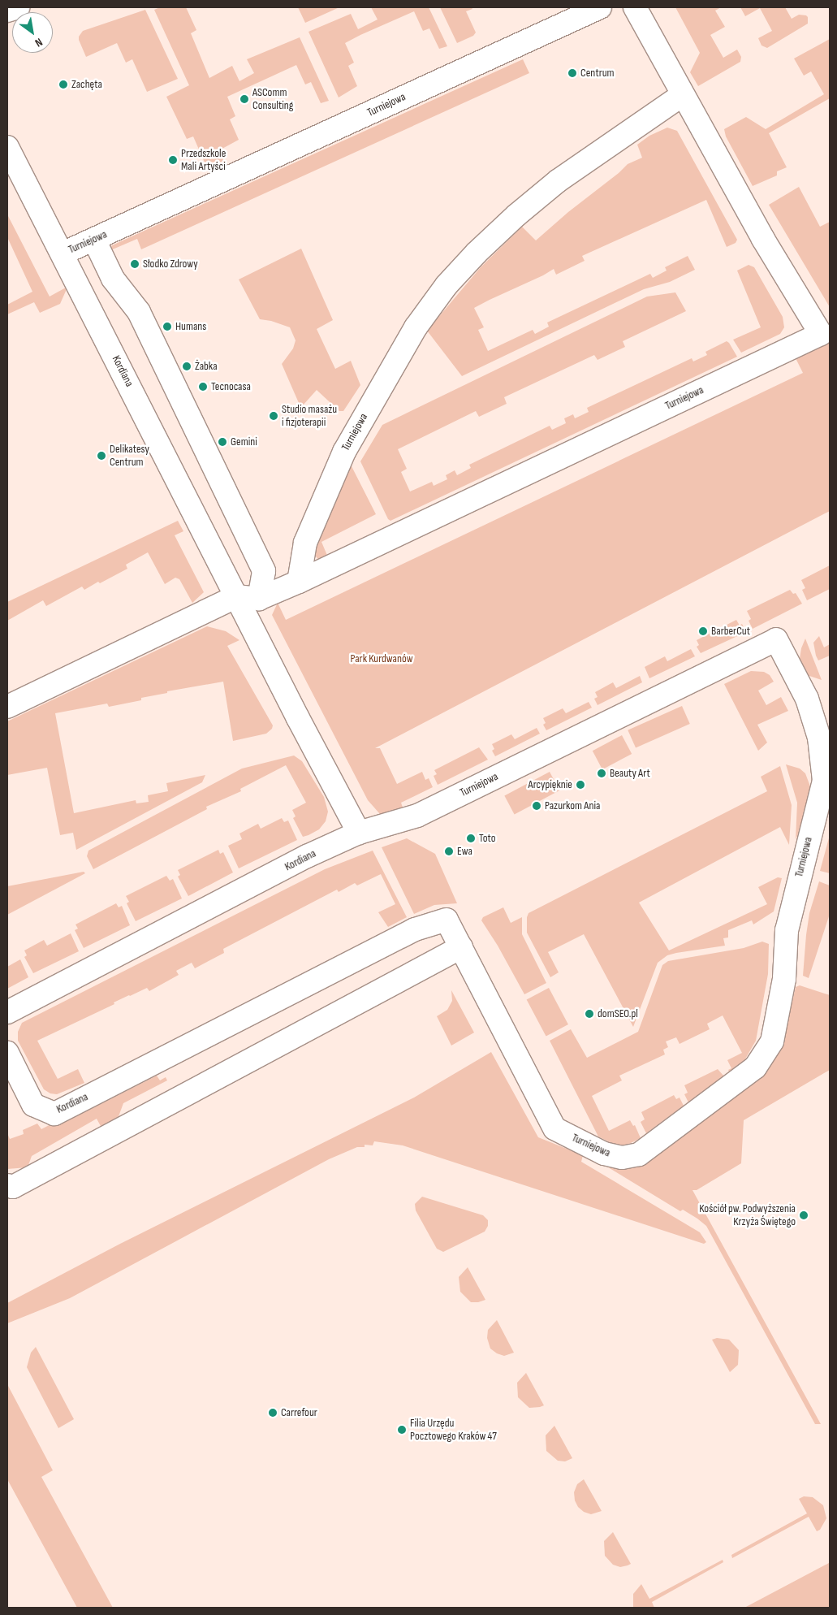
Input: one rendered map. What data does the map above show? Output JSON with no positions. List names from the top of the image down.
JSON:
{
  "streets": {
    "street": ["Turniejowa", "Kordiana"]
  },
  "crossings": [
    ["Turniejowa", "Kordiana"]
  ],
  "parks": ["Park Kurdwanów"],
  "places": [
    "Centrum",
    "Zachęta",
    "ASComm Consulting",
    "Przedszkole Mali Artyści",
    "Słodko Zdrowy",
    "Humans",
    "Żabka",
    "Tecnocasa",
    "Studio masażu i fizjoterapii",
    "Gemini",
    "Delikatesy Centrum",
    "BarberCut",
    "Beauty Art",
    "Arcypięknie",
    "Pazurkom Ania",
    "Toto",
    "Ewa",
    "domSEO.pl",
    "Kościół pw. Podwyższenia Krzyża Świętego",
    "Carrefour",
    "Filia Urzędu Pocztowego Kraków 47"
  ],
  "north": "bottom right"
}
